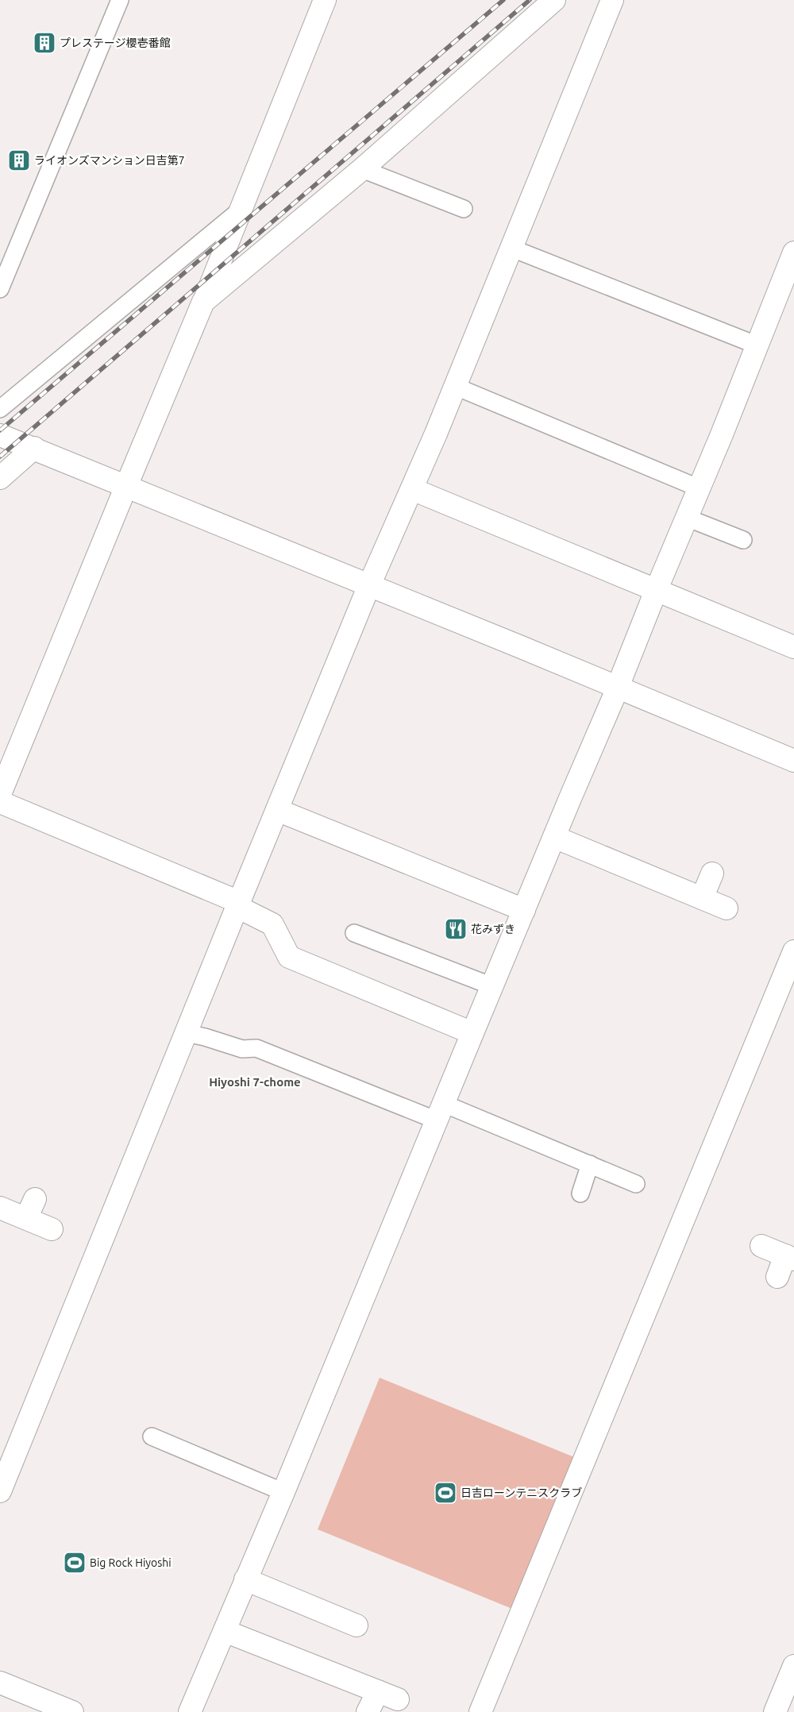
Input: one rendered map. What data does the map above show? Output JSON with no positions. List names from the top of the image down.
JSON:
{
  "districts": ["Hiyoshi 7-chome"],
  "places": {
    "building": ["プレステージ櫻壱番館", "ライオンズマンション日吉第7"],
    "restaurant": ["花みずき"],
    "sports": ["日吉ローンテニスクラブ", "Big Rock Hiyoshi"]
  }
}
